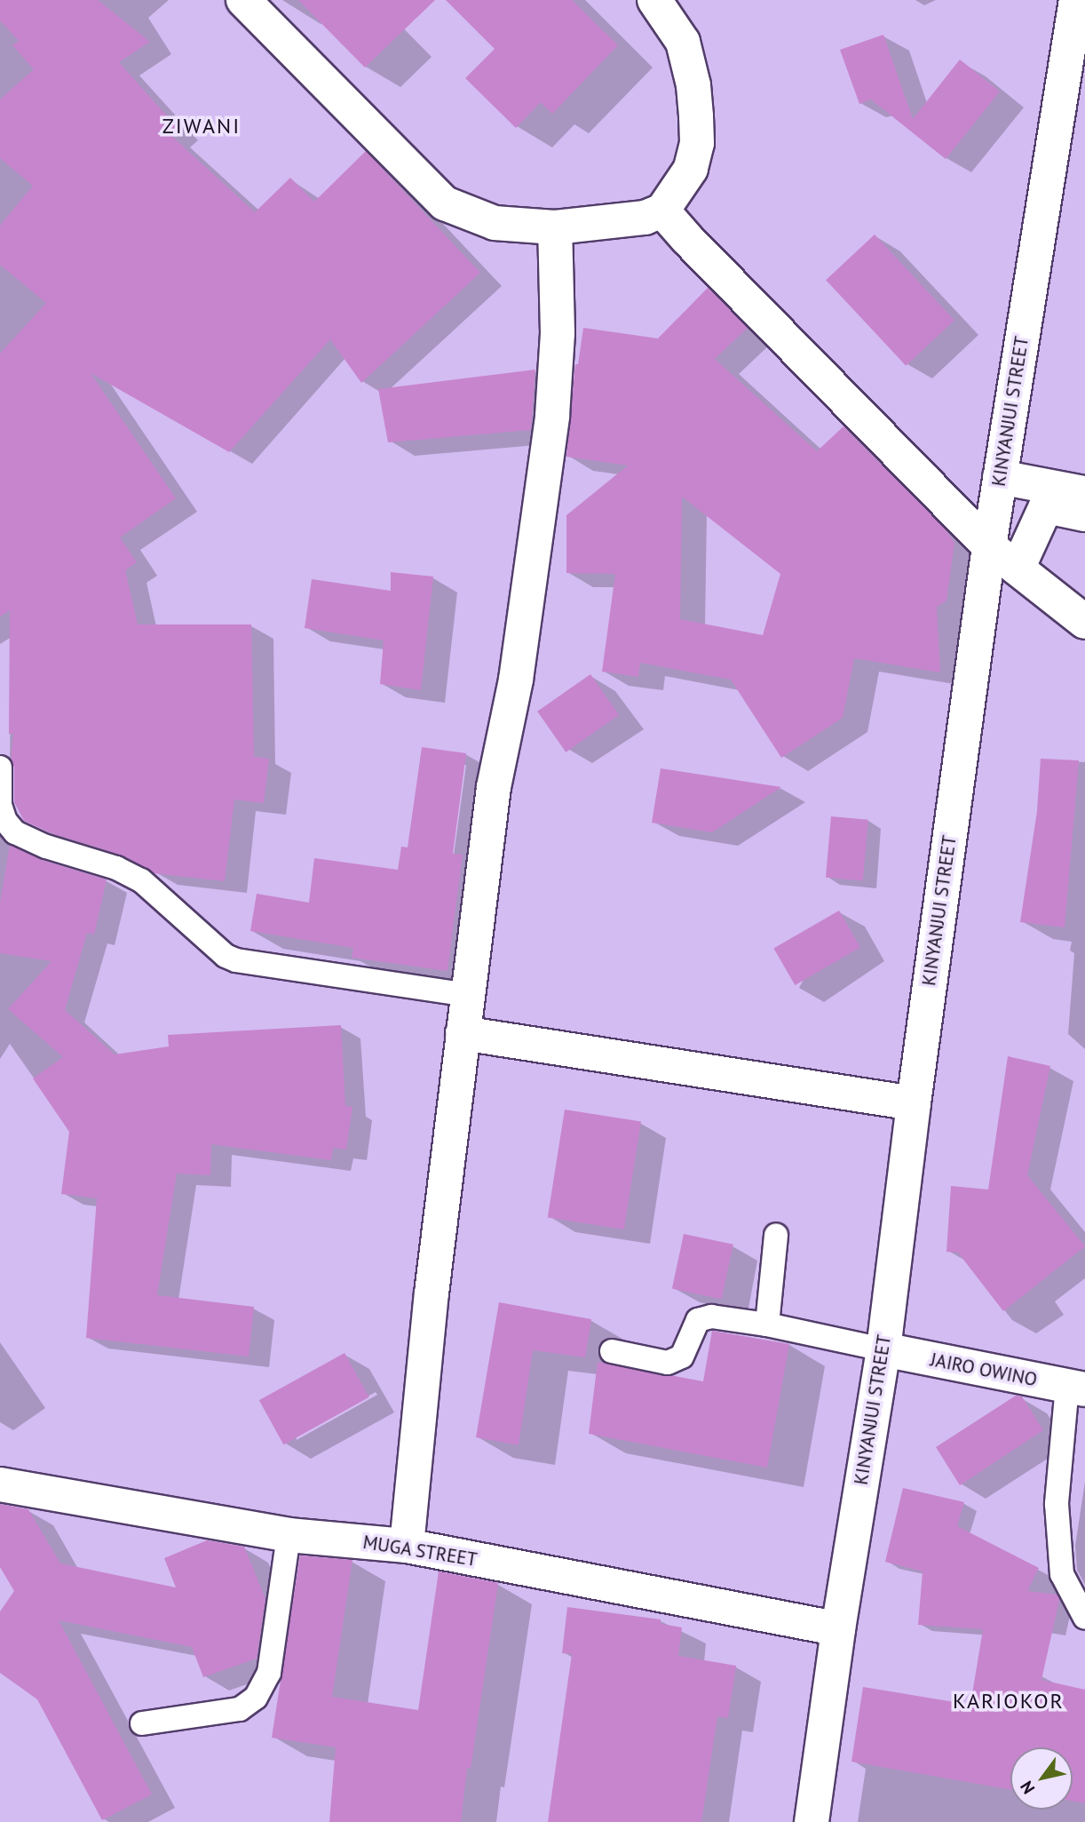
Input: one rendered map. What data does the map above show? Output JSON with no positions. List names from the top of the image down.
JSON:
{
  "streets": {
    "street": ["KINYANJUI STREET", "JAIRO OWINO", "MUGA STREET"]
  },
  "crossings": [
    ["KINYANJUI STREET", "JAIRO OWINO"],
    ["KINYANJUI STREET", "MUGA STREET"]
  ],
  "districts": ["ZIWANI", "KARIOKOR"],
  "north": "bottom left"
}
